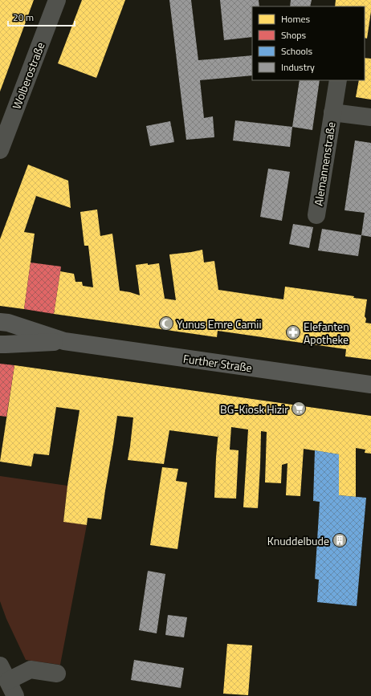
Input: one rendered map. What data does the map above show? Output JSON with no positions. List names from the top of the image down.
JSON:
{
  "streets": {
    "main road": ["Further Straße"],
    "street": ["Wolberostraße", "Alemannenstraße"]
  },
  "places": {
    "mosque": ["Yunus Emre Camii"],
    "pharmacy": ["Elefanten Apotheke"],
    "supermarket": ["BG-Kiosk Hizir"],
    "building": ["Knuddelbude"]
  },
  "legend": [
    "Homes",
    "Shops",
    "Schools",
    "Industry"
  ],
  "scale_bar": "20 m"
}
